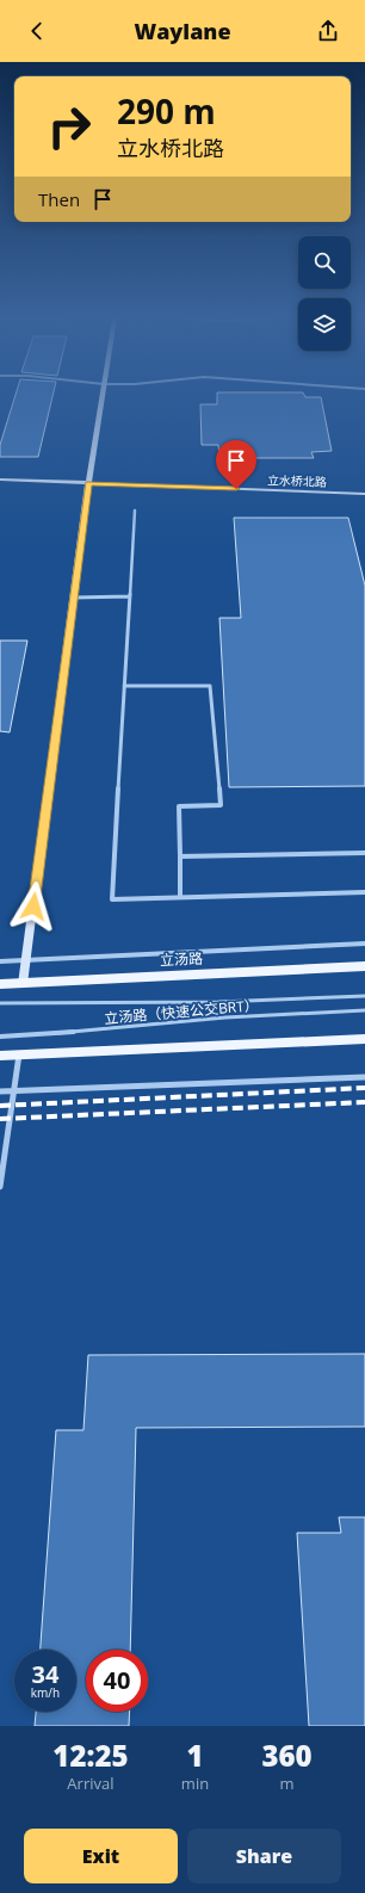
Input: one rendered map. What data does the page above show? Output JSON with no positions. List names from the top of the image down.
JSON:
{
  "streets": {
    "main road": ["立汤路"],
    "street": ["立水桥北路"],
    "lane": ["立汤路（快速公交BRT）"]
  },
  "page": {
    "header": "Waylane",
    "turn": ["290 m", "立水桥北路"],
    "then": "Then",
    "speed": "34 km/h",
    "limit": "40",
    "eta": [
      "12:25",
      "Arrival",
      "1",
      "min",
      "360",
      "m"
    ],
    "buttons": ["Exit", "Share"]
  }
}
